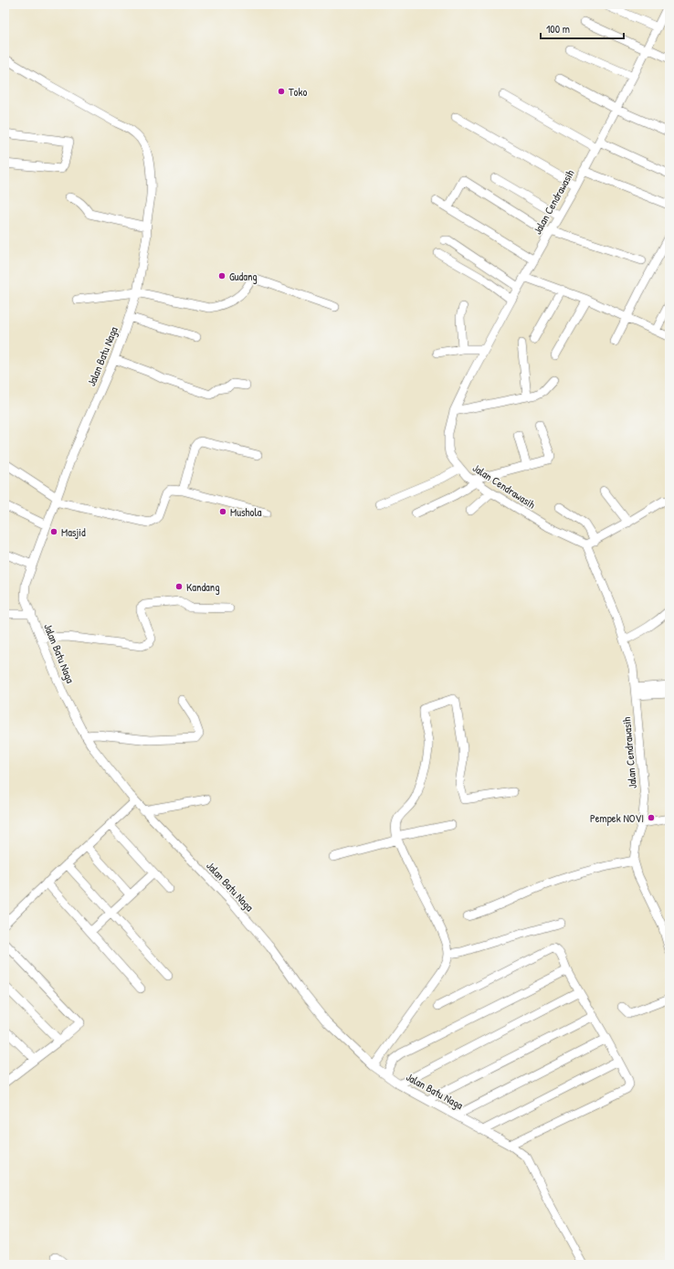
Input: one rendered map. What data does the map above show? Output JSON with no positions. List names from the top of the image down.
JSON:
{
  "streets": {
    "street": ["Jalan Cendrawasih", "Jalan Batu Naga"]
  },
  "places": [
    "Toko",
    "Gudang",
    "Mushola",
    "Masjid",
    "Kandang",
    "Pempek NOVI"
  ],
  "scale_bar": "100 m"
}
